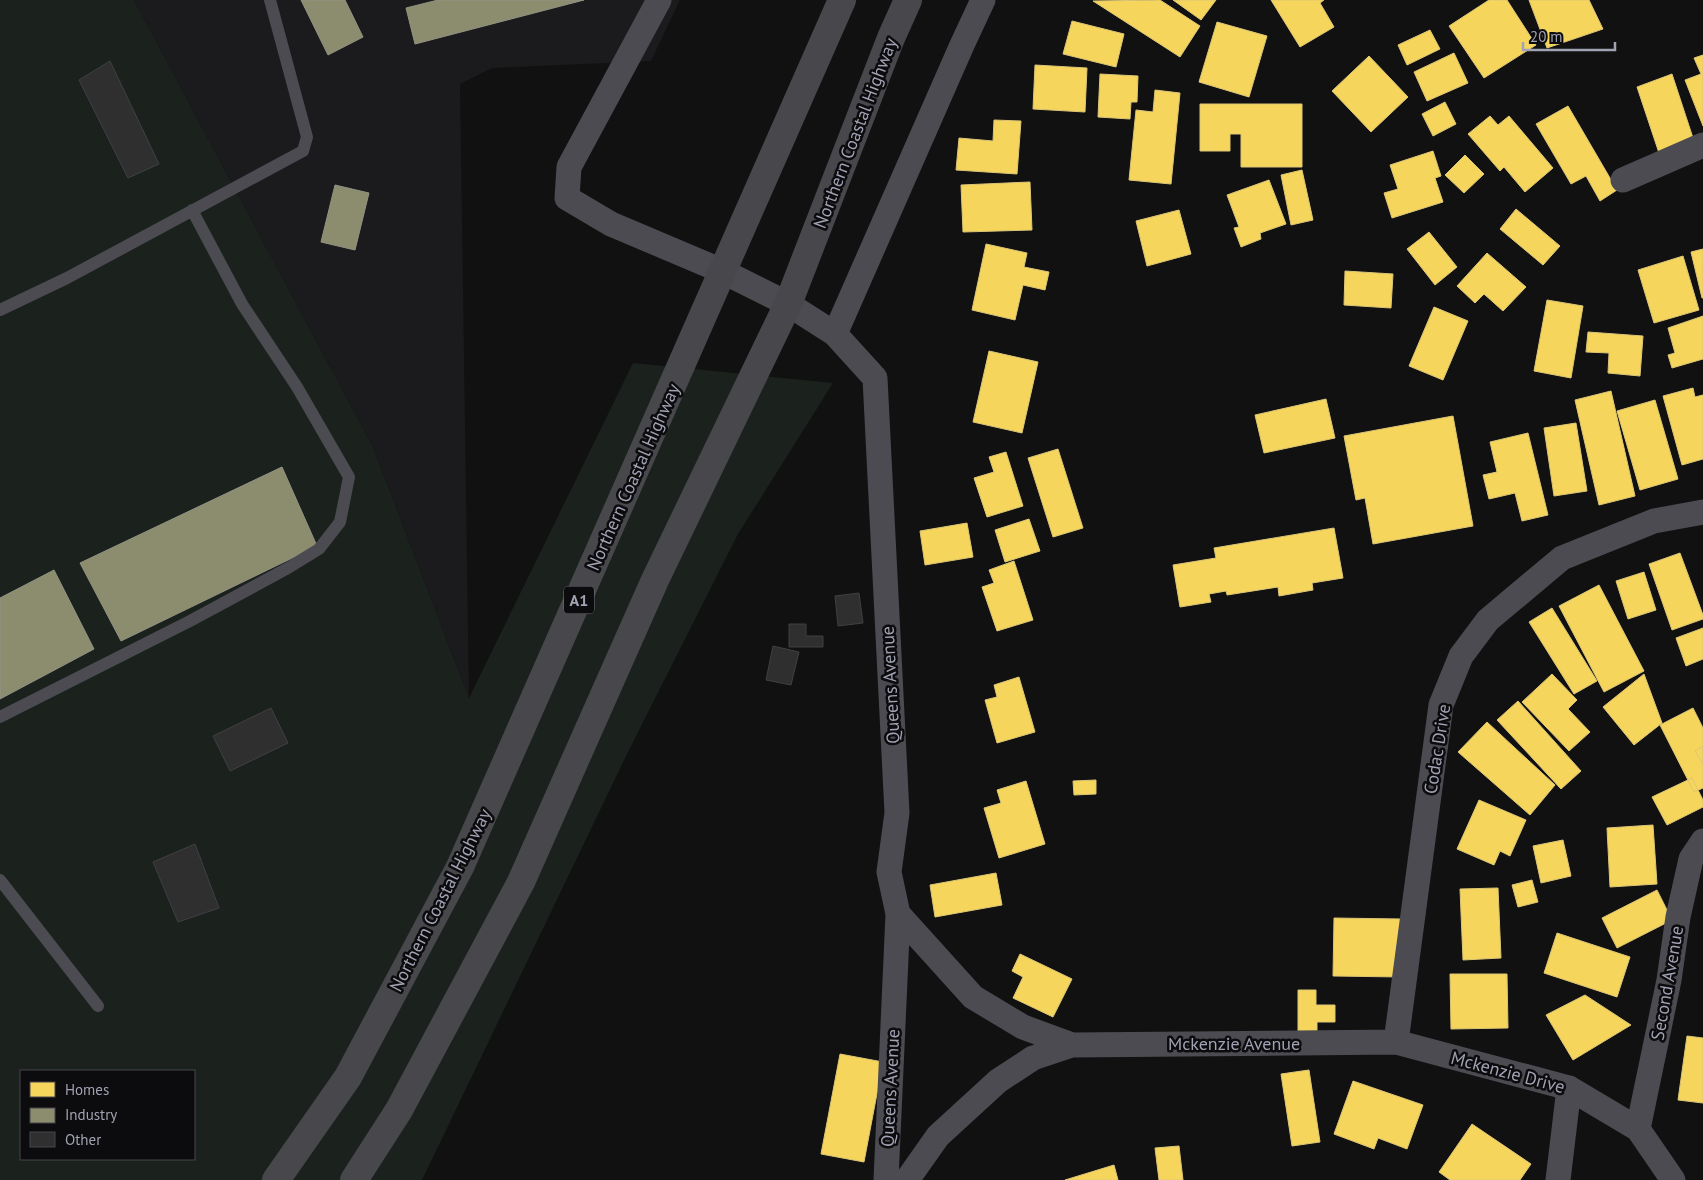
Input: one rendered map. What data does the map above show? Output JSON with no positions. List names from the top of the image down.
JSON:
{
  "streets": {
    "highway": ["Northern Coastal Highway", "A1"],
    "street": [
      "Queens Avenue",
      "Codac Drive",
      "Second Avenue",
      "Mckenzie Avenue",
      "Mckenzie Drive"
    ]
  },
  "crossings": [
    ["Northern Coastal Highway", "Queens Avenue"],
    ["Queens Avenue", "Mckenzie Avenue"],
    ["Codac Drive", "Mckenzie Avenue"],
    ["Codac Drive", "Mckenzie Drive"],
    ["Second Avenue", "Mckenzie Drive"],
    ["Mckenzie Avenue", "Mckenzie Drive"]
  ],
  "legend": ["Homes", "Industry", "Other"],
  "scale_bar": "20 m"
}
